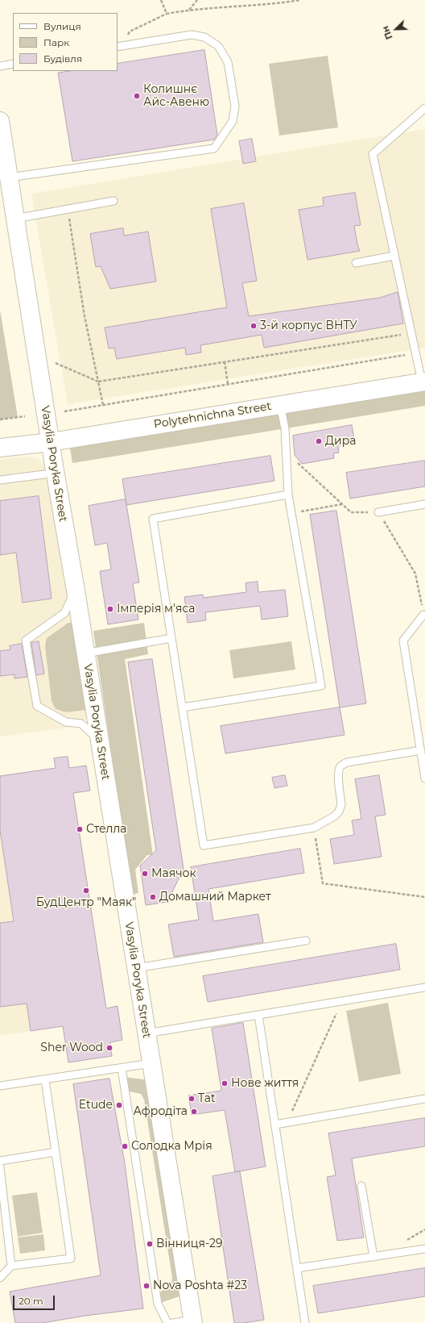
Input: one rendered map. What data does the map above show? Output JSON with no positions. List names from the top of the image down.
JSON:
{
  "streets": {
    "street": ["Polytehnichna Street", "Vasylia Poryka Street"]
  },
  "crossings": [
    ["Polytehnichna Street", "Vasylia Poryka Street"]
  ],
  "places": [
    "Колишнє Айс-Авеню",
    "3-й корпус ВНТУ",
    "Дира",
    "Імперія м'яса",
    "Стелла",
    "Маячок",
    "БудЦентр \"Маяк\"",
    "Домашний Маркет",
    "Sher Wood",
    "Нове життя",
    "Tat",
    "Etude",
    "Афродіта",
    "Солодка Мрія",
    "Вінниця-29",
    "Nova Poshta #23"
  ],
  "legend": ["Вулиця", "Парк", "Будівля"],
  "scale_bar": "20 m",
  "north": "bottom left"
}
